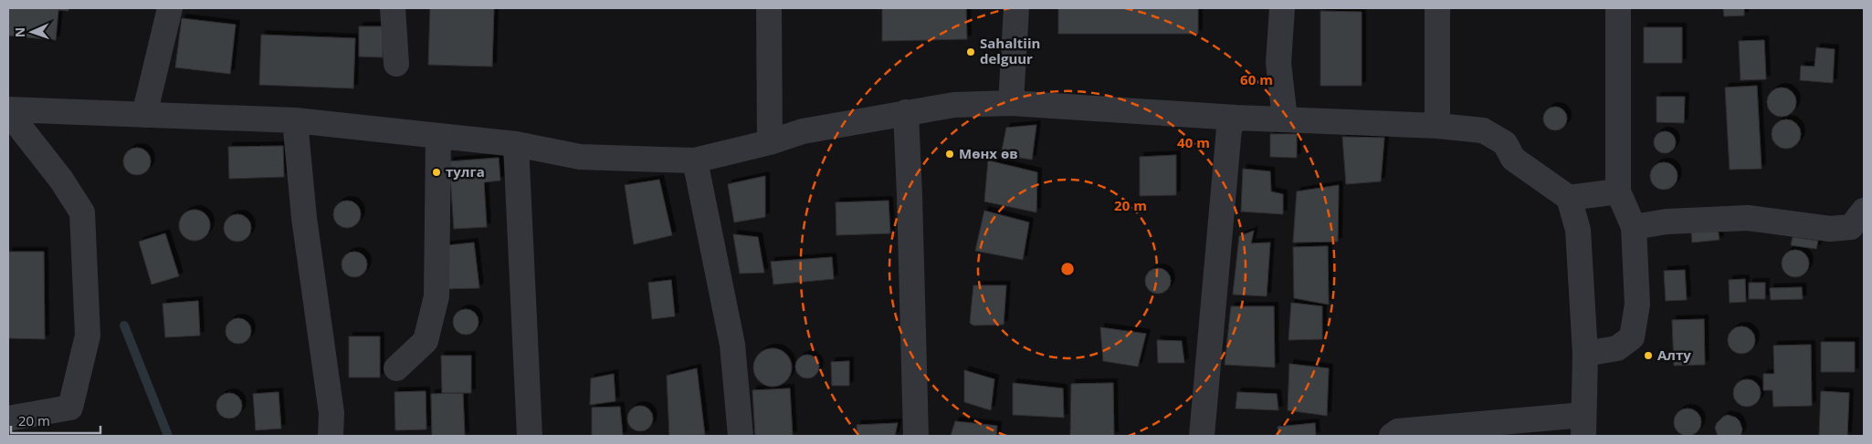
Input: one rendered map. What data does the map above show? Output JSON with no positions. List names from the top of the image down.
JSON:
{
  "places": [
    "Sahaltiin delguur",
    "Мөнх өв",
    "тулга",
    "Алту"
  ],
  "scale_bar": "20 m",
  "north": "left",
  "rings": ["60 m", "40 m", "20 m"]
}
